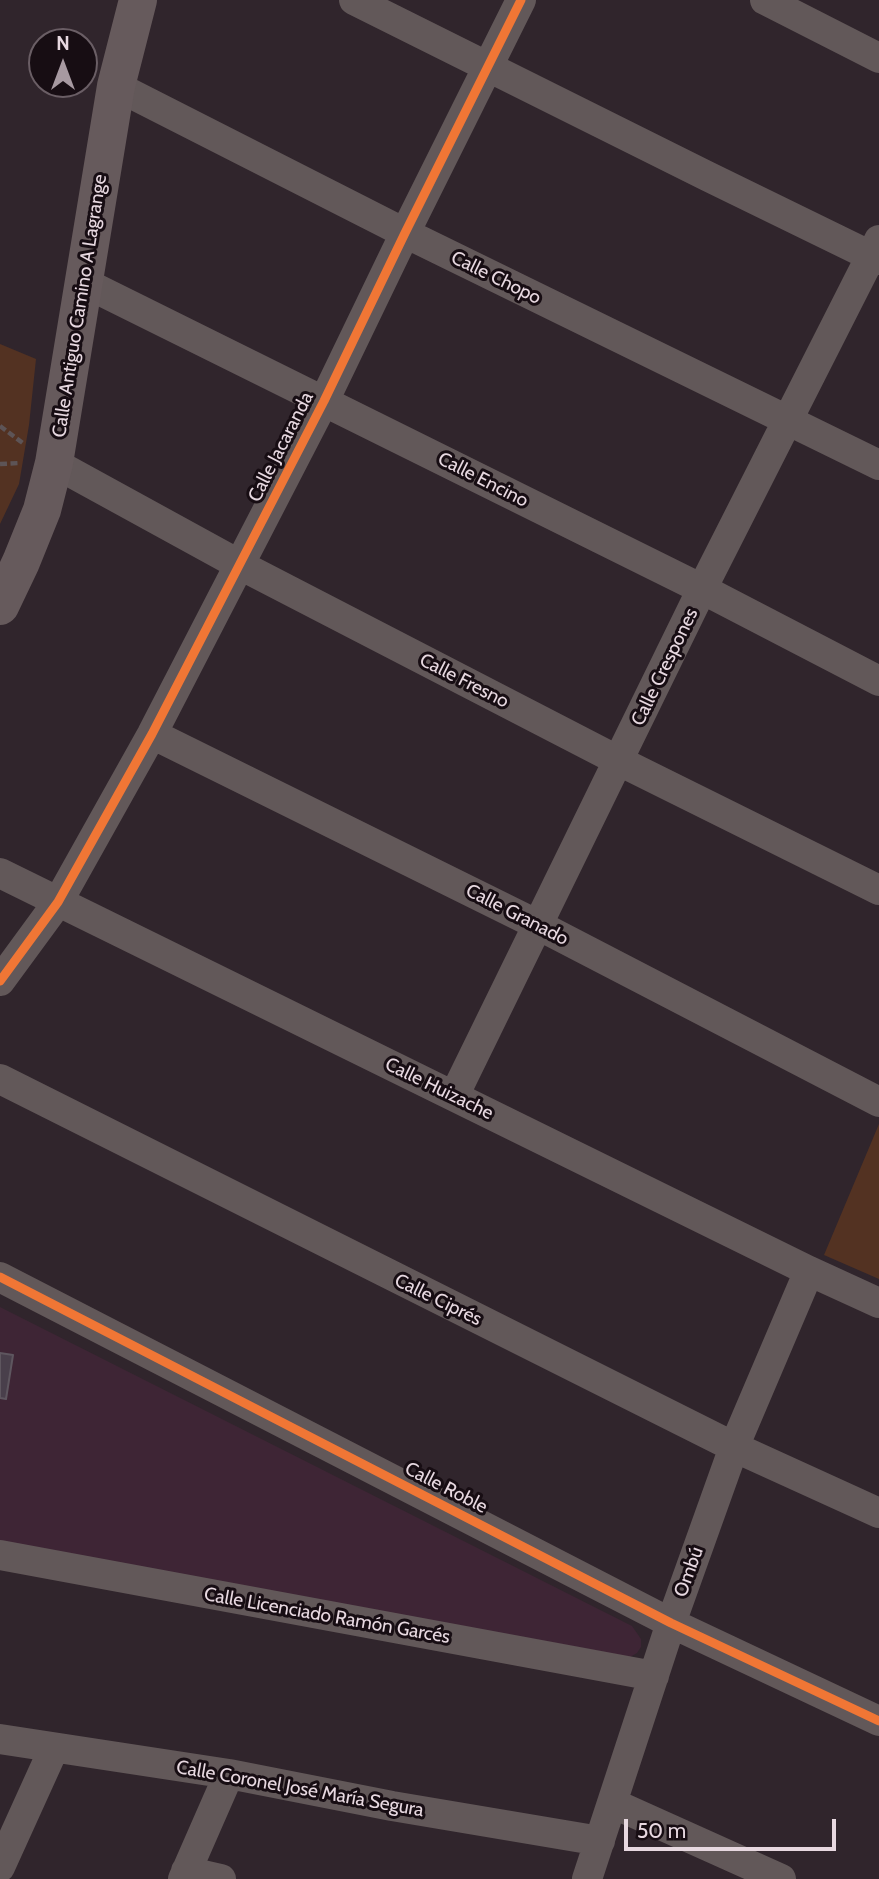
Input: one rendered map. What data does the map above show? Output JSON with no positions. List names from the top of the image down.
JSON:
{
  "streets": {
    "street": [
      "Calle Chopo",
      "Calle Antiguo Camino A Lagrange",
      "Calle Jacaranda",
      "Calle Encino",
      "Calle Crespones",
      "Calle Fresno",
      "Calle Granado",
      "Calle Huizache",
      "Calle Ciprés",
      "Calle Roble",
      "Ombú",
      "Calle Licenciado Ramón Garcés",
      "Calle Coronel José María Segura"
    ]
  },
  "crossings": [
    ["Calle Chopo", "Calle Antiguo Camino A Lagrange"],
    ["Calle Chopo", "Calle Jacaranda"],
    ["Calle Chopo", "Calle Crespones"],
    ["Calle Antiguo Camino A Lagrange", "Calle Encino"],
    ["Calle Antiguo Camino A Lagrange", "Calle Fresno"],
    ["Calle Jacaranda", "Calle Encino"],
    ["Calle Jacaranda", "Calle Fresno"],
    ["Calle Jacaranda", "Calle Granado"],
    ["Calle Jacaranda", "Calle Huizache"],
    ["Calle Encino", "Calle Crespones"],
    ["Calle Crespones", "Calle Fresno"],
    ["Calle Crespones", "Calle Granado"],
    ["Calle Crespones", "Calle Huizache"],
    ["Calle Huizache", "Ombú"],
    ["Calle Ciprés", "Ombú"],
    ["Calle Roble", "Ombú"],
    ["Ombú", "Calle Licenciado Ramón Garcés"],
    ["Ombú", "Calle Coronel José María Segura"]
  ],
  "scale_bar": "50 m",
  "north": "top"
}
